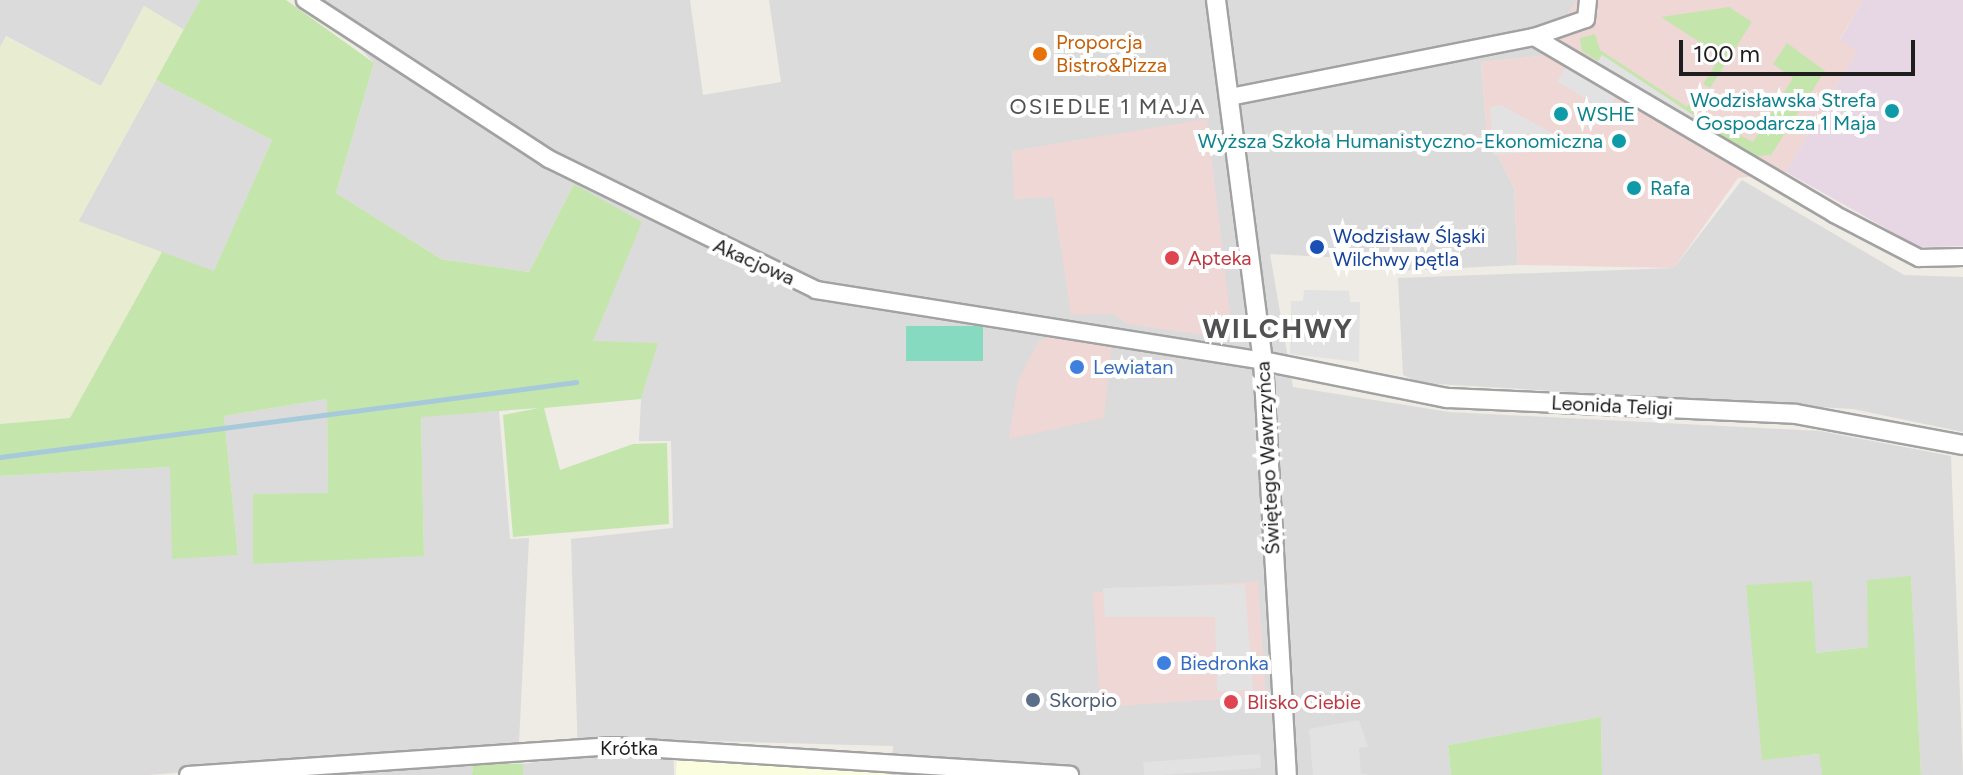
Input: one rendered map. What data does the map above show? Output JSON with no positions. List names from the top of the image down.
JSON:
{
  "streets": {
    "street": [
      "Akacjowa",
      "Leonida Teligi",
      "Świętego Wawrzyńca",
      "Krótka"
    ]
  },
  "crossings": [
    ["Akacjowa", "Leonida Teligi"],
    ["Akacjowa", "Świętego Wawrzyńca"],
    ["Leonida Teligi", "Świętego Wawrzyńca"]
  ],
  "districts": ["OSIEDLE 1 MAJA", "WILCHWY"],
  "places": [
    "Proporcja Bistro&Pizza",
    "Wodzisławska Strefa Gospodarcza 1 Maja",
    "WSHE",
    "Wyższa Szkoła Humanistyczno-Ekonomiczna",
    "Rafa",
    "Wodzisław Śląski Wilchwy pętla",
    "Apteka",
    "Lewiatan",
    "Biedronka",
    "Skorpio",
    "Blisko Ciebie"
  ],
  "scale_bar": "100 m"
}
